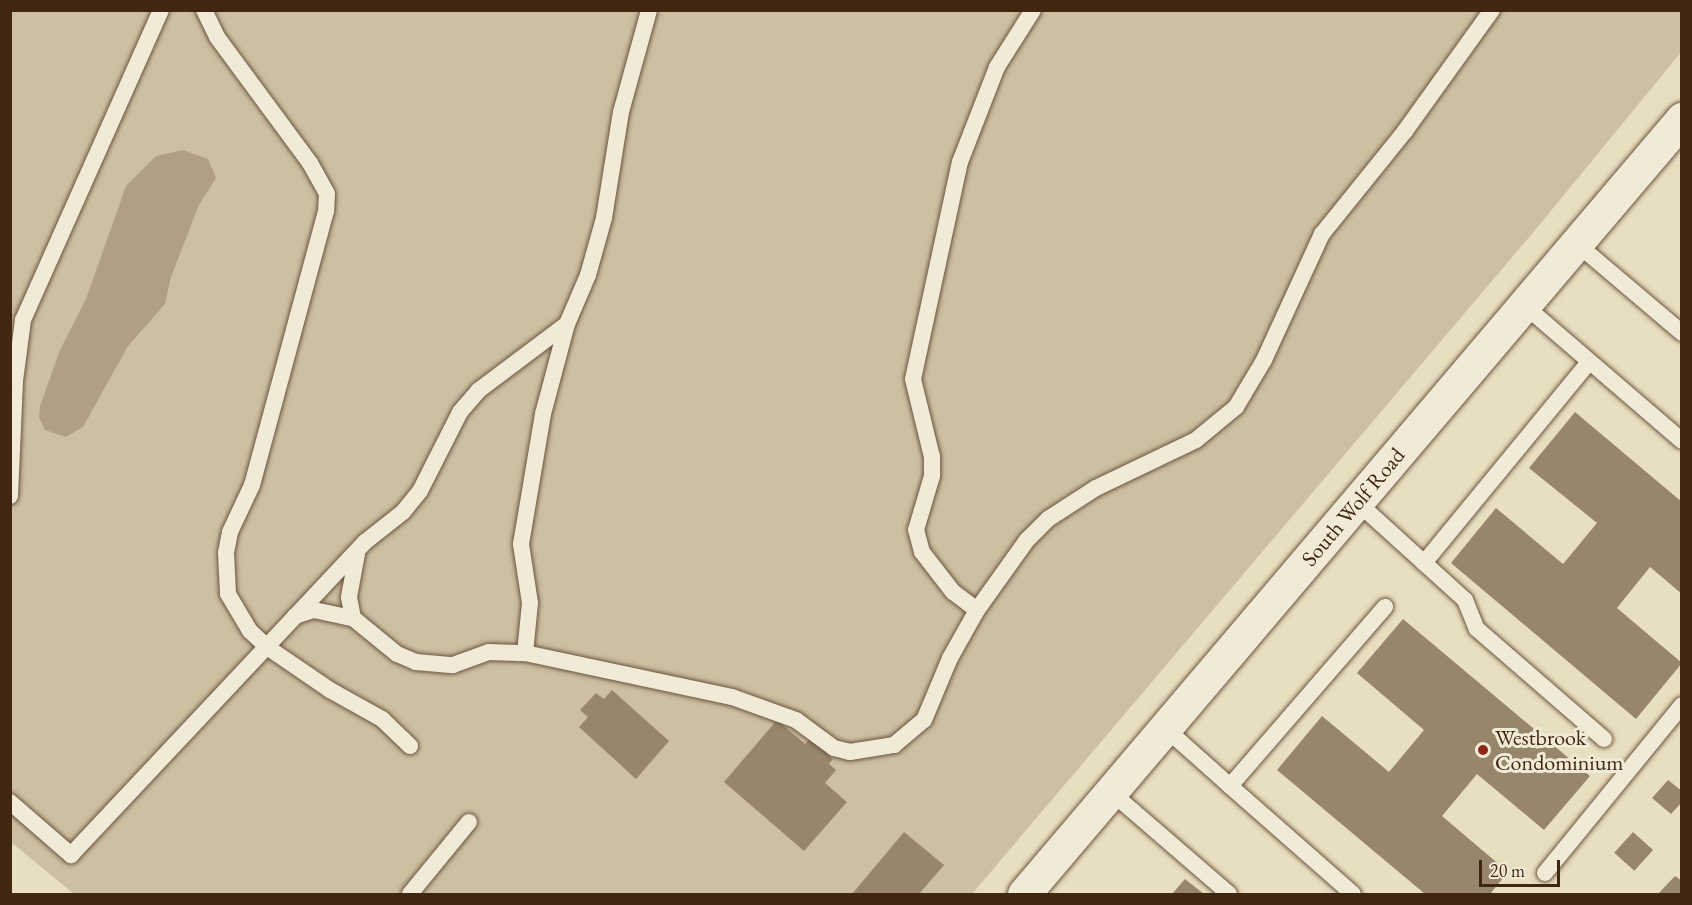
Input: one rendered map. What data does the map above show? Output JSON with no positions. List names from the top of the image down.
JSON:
{
  "streets": {
    "main road": ["South Wolf Road"]
  },
  "places": ["Westbrook Condominium"],
  "scale_bar": "20 m"
}
